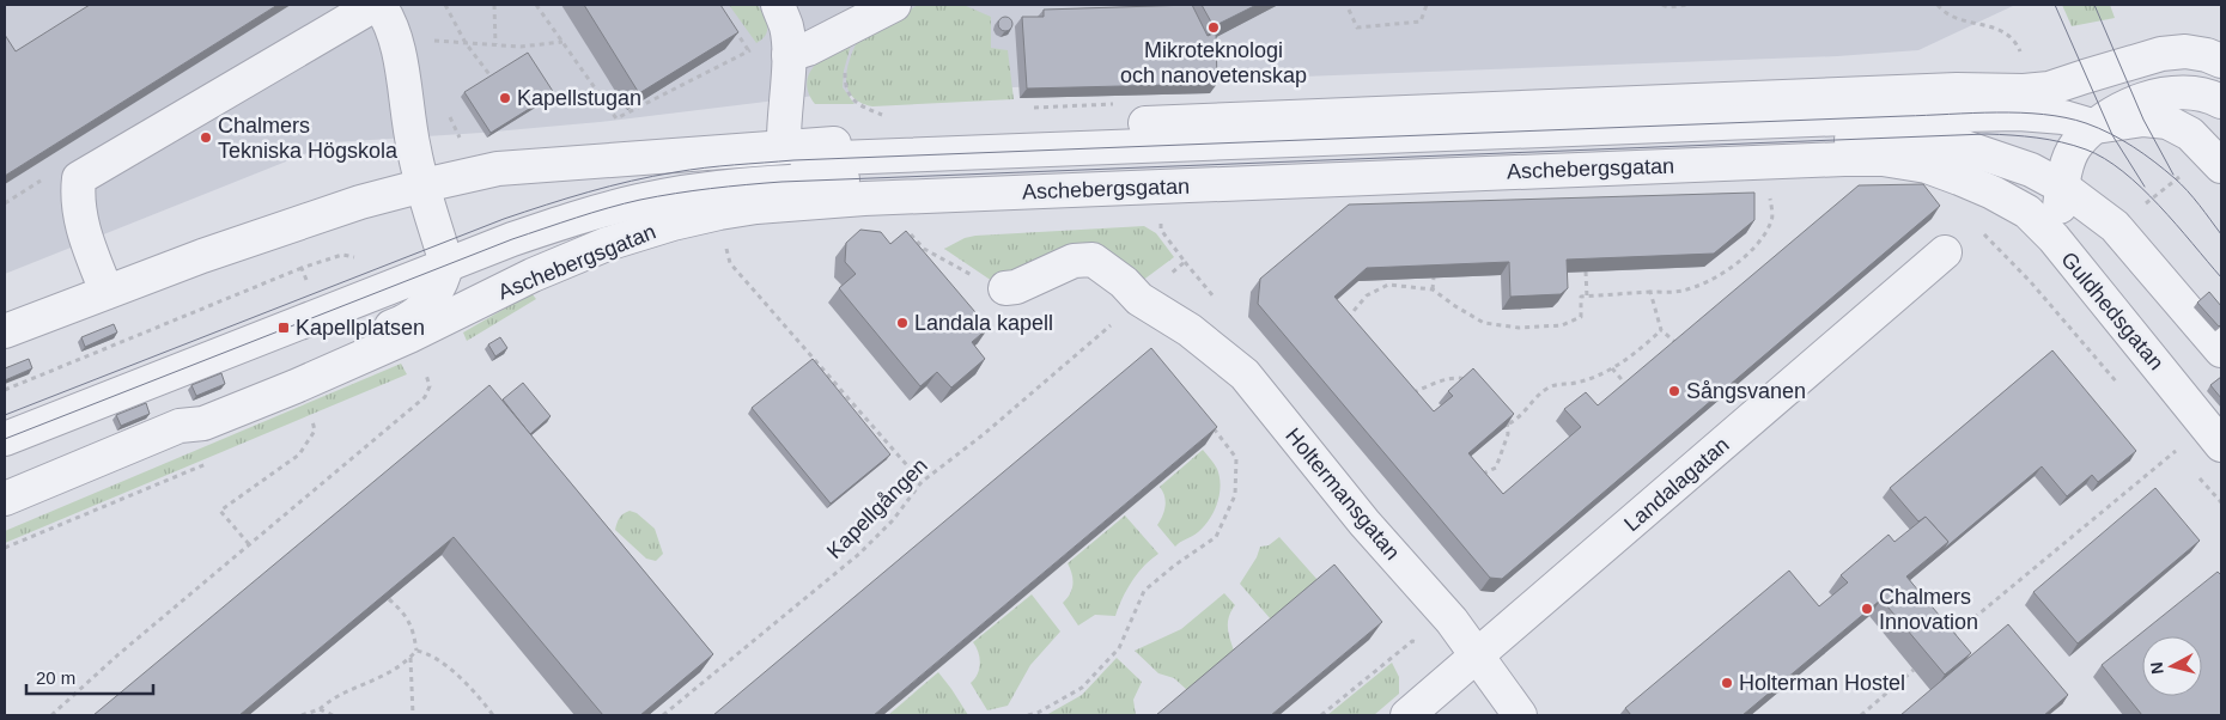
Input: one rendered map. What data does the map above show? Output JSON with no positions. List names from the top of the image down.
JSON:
{
  "streets": {
    "street": [
      "Aschebergsgatan",
      "Guldhedsgatan",
      "Landalagatan",
      "Holtermansgatan"
    ],
    "path": ["Kapellgången"]
  },
  "crossings": [
    ["Aschebergsgatan", "Guldhedsgatan"],
    ["Landalagatan", "Holtermansgatan"],
    ["Holtermansgatan", "Kapellgången"]
  ],
  "places": {
    "other": [
      "Mikroteknologi och nanovetenskap",
      "Kapellstugan",
      "Chalmers Tekniska Högskola",
      "Landala kapell",
      "Sångsvanen",
      "Chalmers Innovation",
      "Holterman Hostel"
    ],
    "transit": ["Kapellplatsen"]
  },
  "scale_bar": "20 m",
  "north": "left"
}
